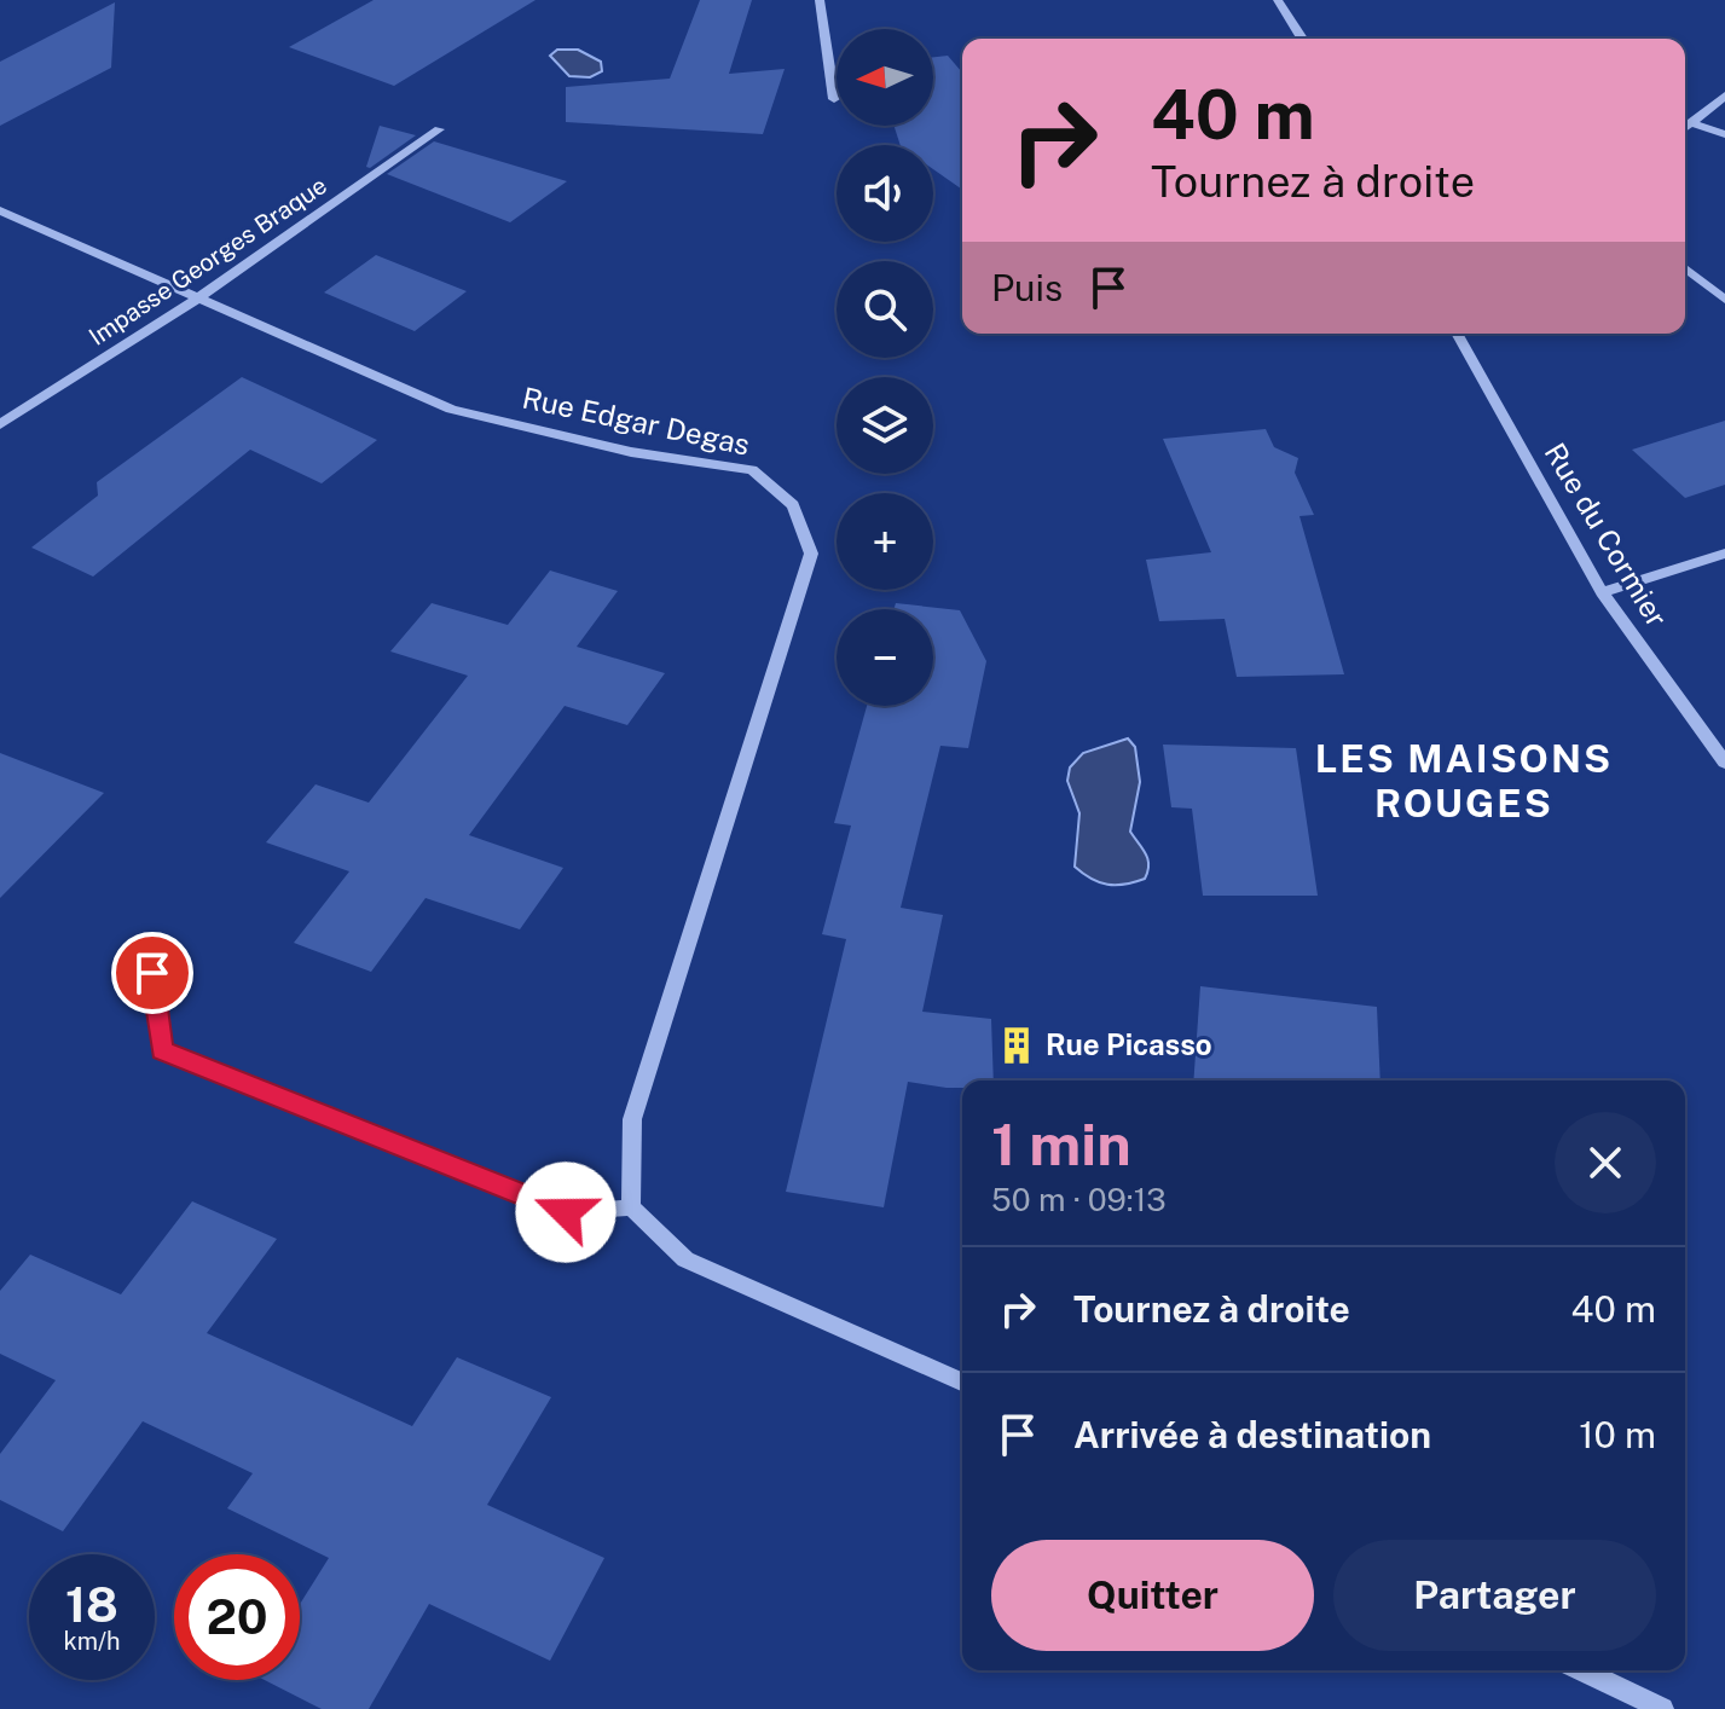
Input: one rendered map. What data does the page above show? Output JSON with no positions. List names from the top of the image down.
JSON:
{
  "streets": {
    "street": ["Impasse Georges Braque", "Rue Edgar Degas", "Rue du Cormier"]
  },
  "crossings": [
    ["Impasse Georges Braque", "Rue Edgar Degas"]
  ],
  "districts": ["LES MAISONS ROUGES"],
  "places": {
    "building": ["Rue Picasso"]
  },
  "north": "left",
  "page": {
    "map_buttons": ["+", "−"],
    "turn": ["40 m", "Tournez à droite"],
    "then": "Puis",
    "heading": ["1 min", "50 m · 09:13"],
    "list": [
      {
        "name": "Tournez à droite",
        "value": "40 m"
      },
      {
        "name": "Arrivée à destination",
        "value": "10 m"
      }
    ],
    "buttons": ["Quitter", "Partager"],
    "speed": "18 km/h",
    "limit": "20"
  }
}
